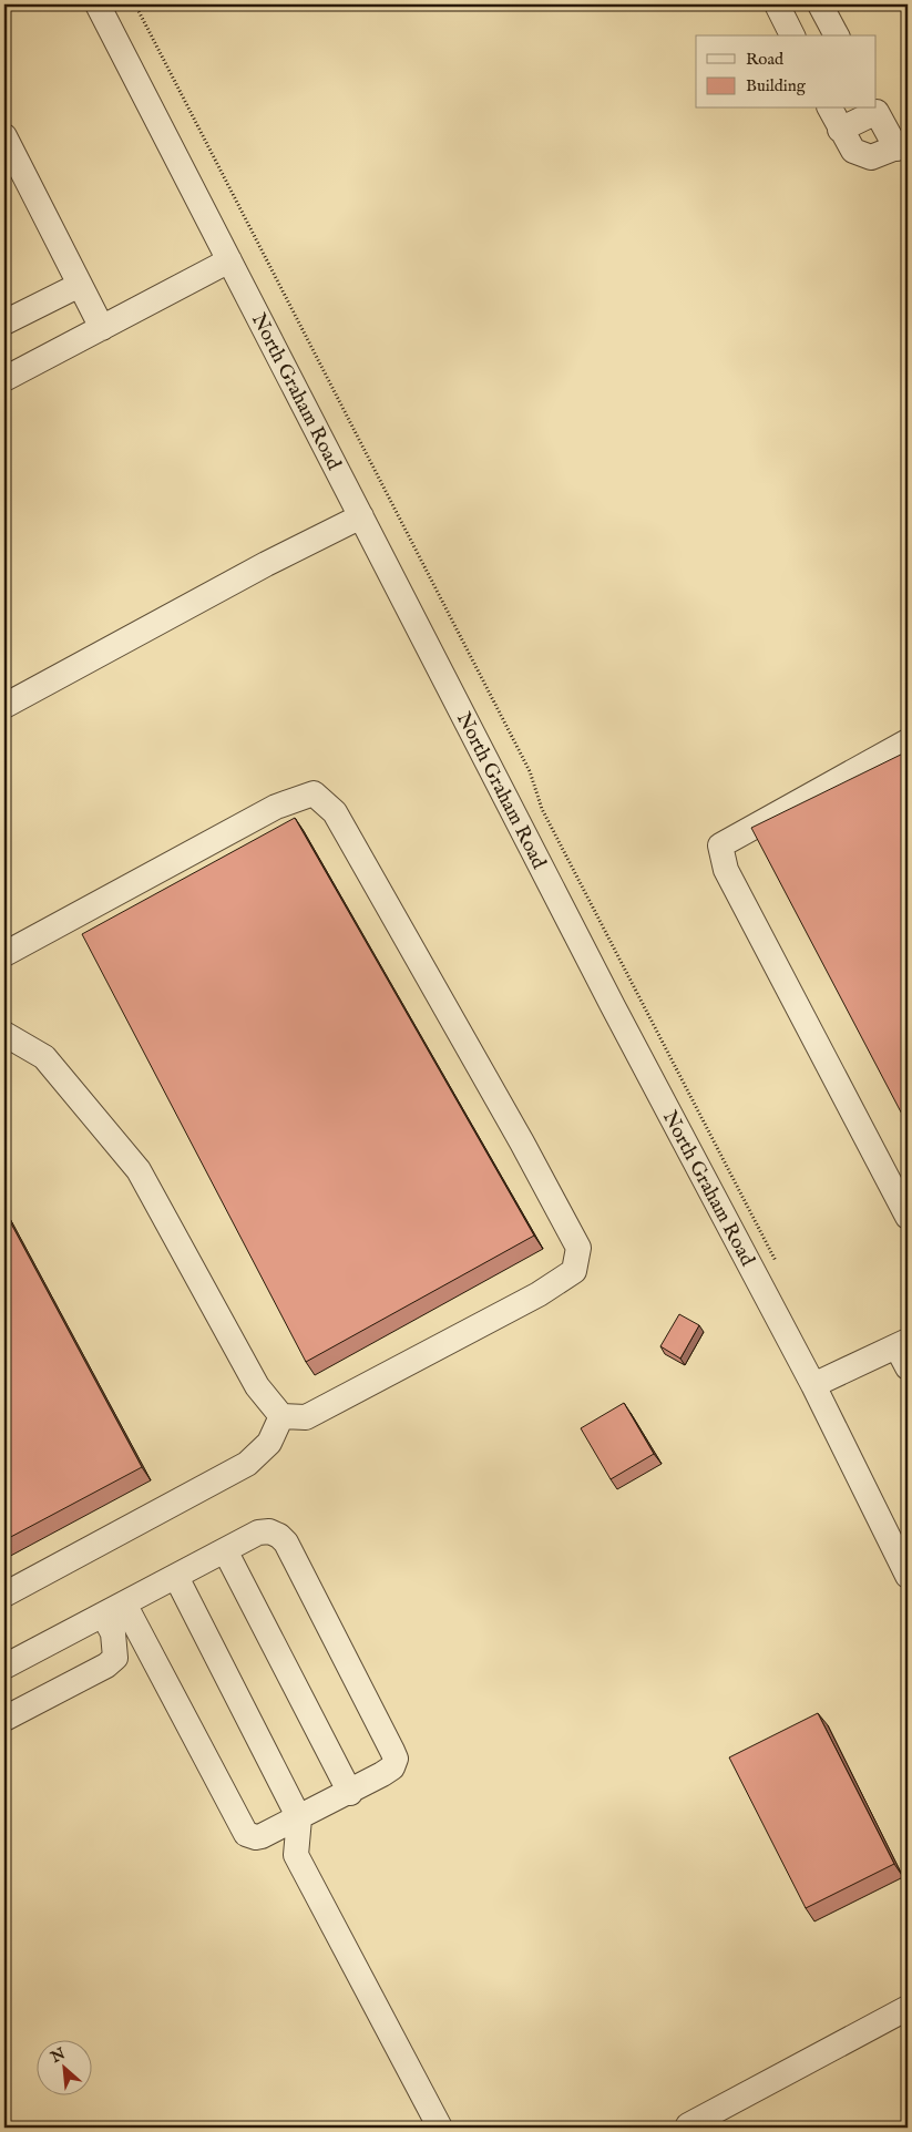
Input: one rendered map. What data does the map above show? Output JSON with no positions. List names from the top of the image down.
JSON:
{
  "streets": {
    "street": ["North Graham Road"]
  },
  "legend": ["Road", "Building"],
  "north": "top left"
}
